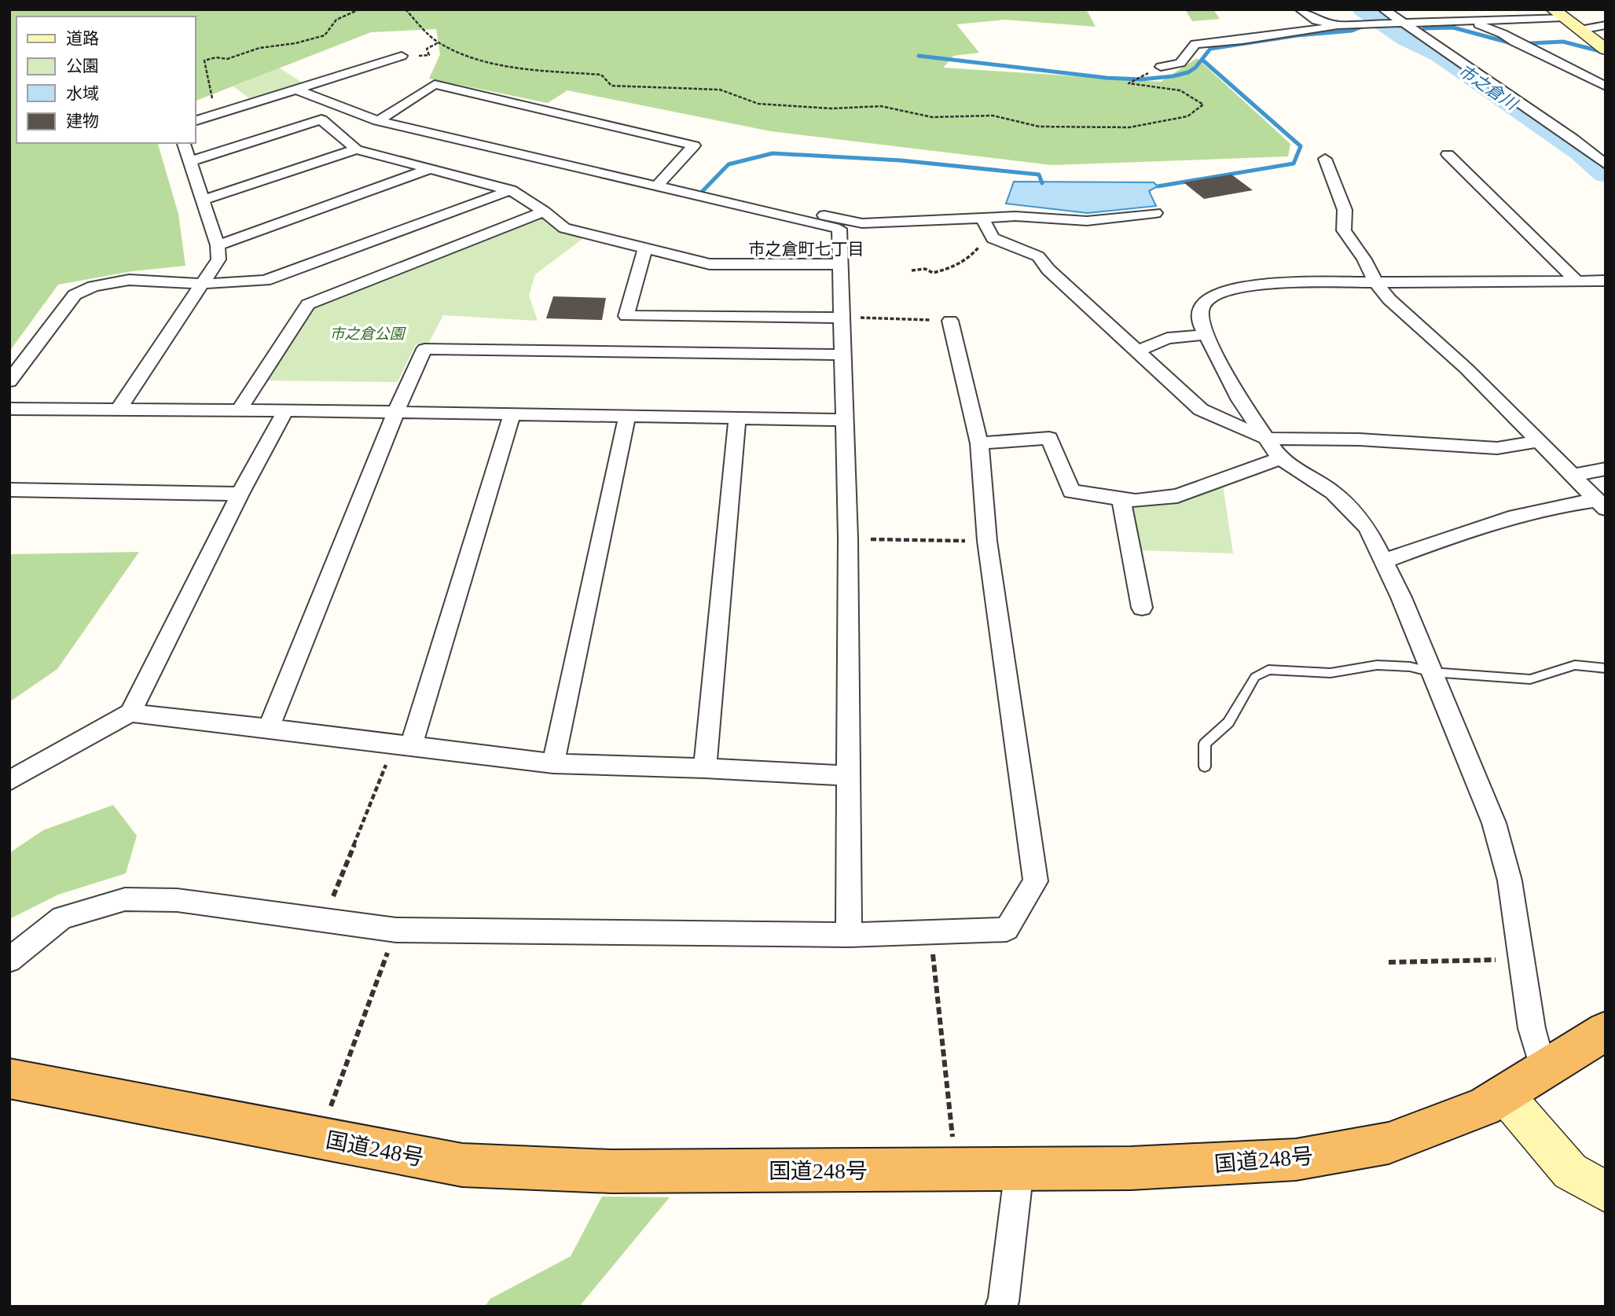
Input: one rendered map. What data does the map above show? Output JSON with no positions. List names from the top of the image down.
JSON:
{
  "streets": {
    "highway": ["国道248号"]
  },
  "districts": ["市之倉町七丁目"],
  "water": ["市之倉川"],
  "parks": ["市之倉公園"],
  "legend": [
    "道路",
    "公園",
    "水域",
    "建物"
  ]
}
